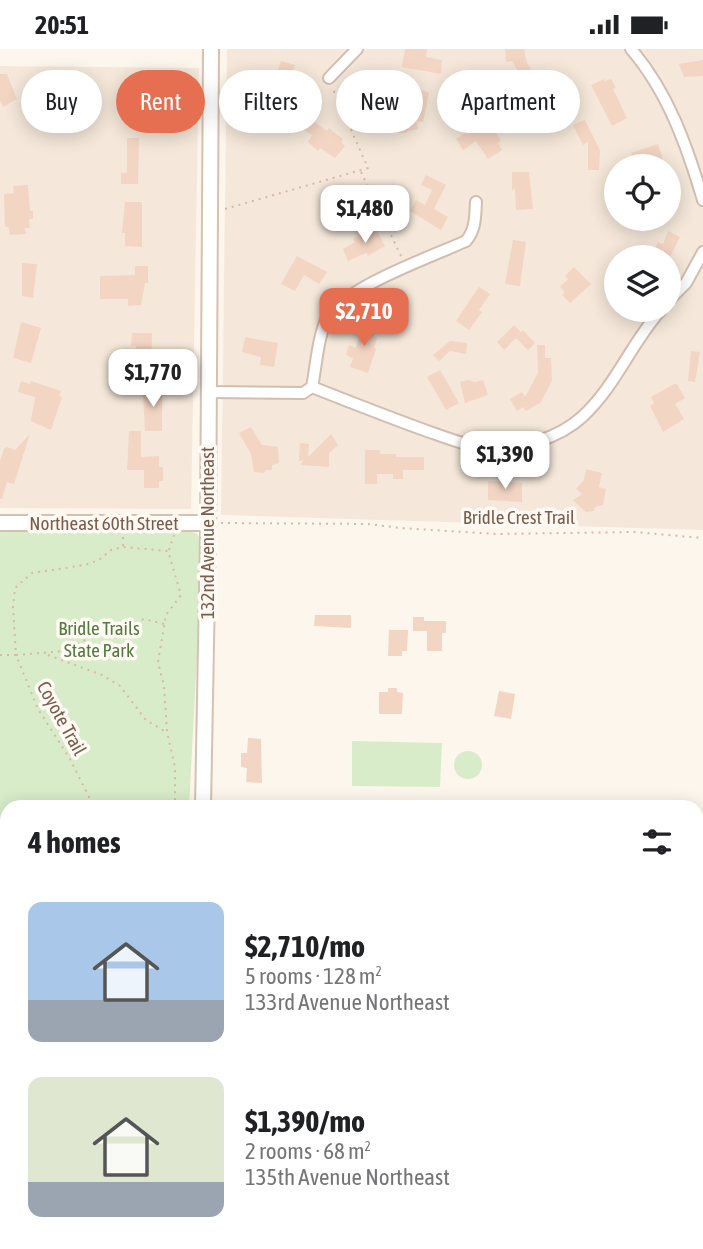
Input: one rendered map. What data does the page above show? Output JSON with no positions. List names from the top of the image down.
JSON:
{
  "streets": {
    "street": ["Northeast 60th Street", "132nd Avenue Northeast"],
    "path": ["Bridle Crest Trail", "Coyote Trail"]
  },
  "crossings": [
    ["Bridle Crest Trail", "Northeast 60th Street"],
    ["Bridle Crest Trail", "132nd Avenue Northeast"],
    ["Northeast 60th Street", "132nd Avenue Northeast"]
  ],
  "parks": ["Bridle Trails State Park"],
  "page": {
    "status": "20:51",
    "chip": [
      "Buy",
      "Rent",
      "Filters",
      "New",
      "Apartment"
    ],
    "price": [
      "$1,480",
      "$2,710",
      "$1,770",
      "$1,390"
    ],
    "heading": "4 homes",
    "list": [
      {
        "name": "$2,710/mo",
        "note": "5 rooms · 128 m² · 133rd Avenue Northeast"
      },
      {
        "name": "$1,390/mo",
        "note": "2 rooms · 68 m² · 135th Avenue Northeast"
      }
    ]
  }
}
